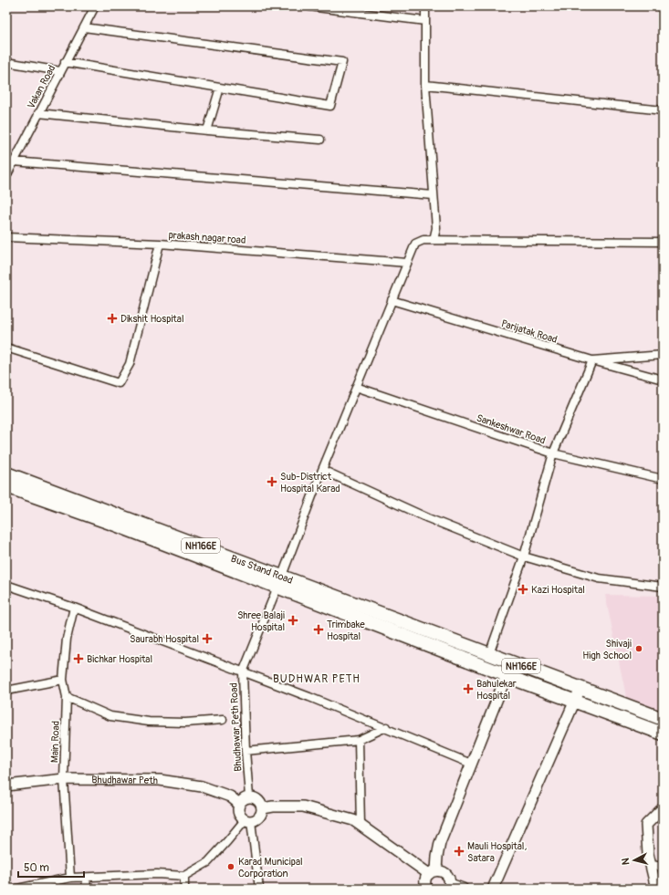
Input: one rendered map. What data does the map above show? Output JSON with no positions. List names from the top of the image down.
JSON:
{
  "streets": {
    "highway": ["NH166E", "Bus Stand Road"],
    "street": [
      "Vakan Road",
      "prakash nagar road",
      "Parijatak Road",
      "Sankeshwar Road",
      "Bhudhawar Peth Road",
      "Main Road",
      "Bhudhawar Peth"
    ]
  },
  "crossings": [
    ["prakash nagar road", "Bhudhawar Peth Road"],
    ["Parijatak Road", "Bhudhawar Peth Road"],
    ["Sankeshwar Road", "Bhudhawar Peth Road"],
    ["NH166E", "Bus Stand Road"],
    ["NH166E", "Bhudhawar Peth Road"],
    ["Bus Stand Road", "Bhudhawar Peth Road"],
    ["Bhudhawar Peth Road", "Bhudhawar Peth"],
    ["Main Road", "Bhudhawar Peth"]
  ],
  "districts": ["BUDHWAR PETH"],
  "places": {
    "health": [
      "Dikshit Hospital",
      "Sub-District Hospital Karad",
      "Kazi Hospital",
      "Shree Balaji Hospital",
      "Trimbake Hospital",
      "Saurabh Hospital",
      "Bichkar Hospital",
      "Bahulekar Hospital",
      "Mauli Hospital, Satara"
    ],
    "other": ["Shivaji High School", "Karad Municipal Corporation"]
  },
  "scale_bar": "50 m",
  "north": "left"
}
